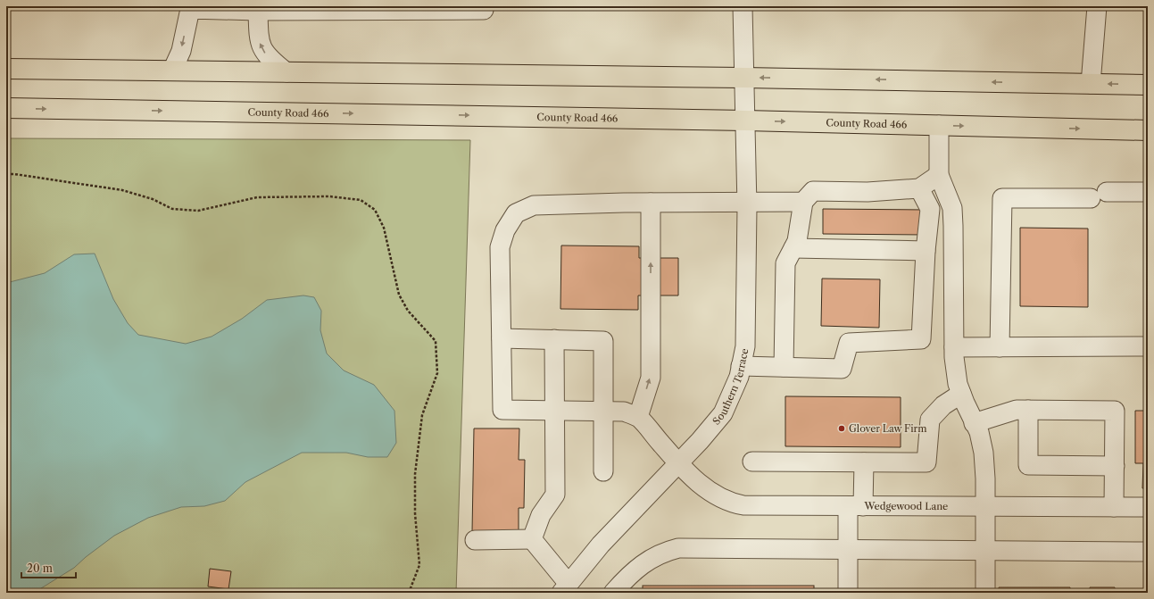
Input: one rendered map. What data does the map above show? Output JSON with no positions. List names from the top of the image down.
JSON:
{
  "streets": {
    "main road": ["County Road 466"],
    "street": ["Southern Terrace", "Wedgewood Lane"]
  },
  "crossings": [
    ["County Road 466", "Southern Terrace"],
    ["Southern Terrace", "Wedgewood Lane"]
  ],
  "places": ["Glover Law Firm"],
  "scale_bar": "20 m"
}
